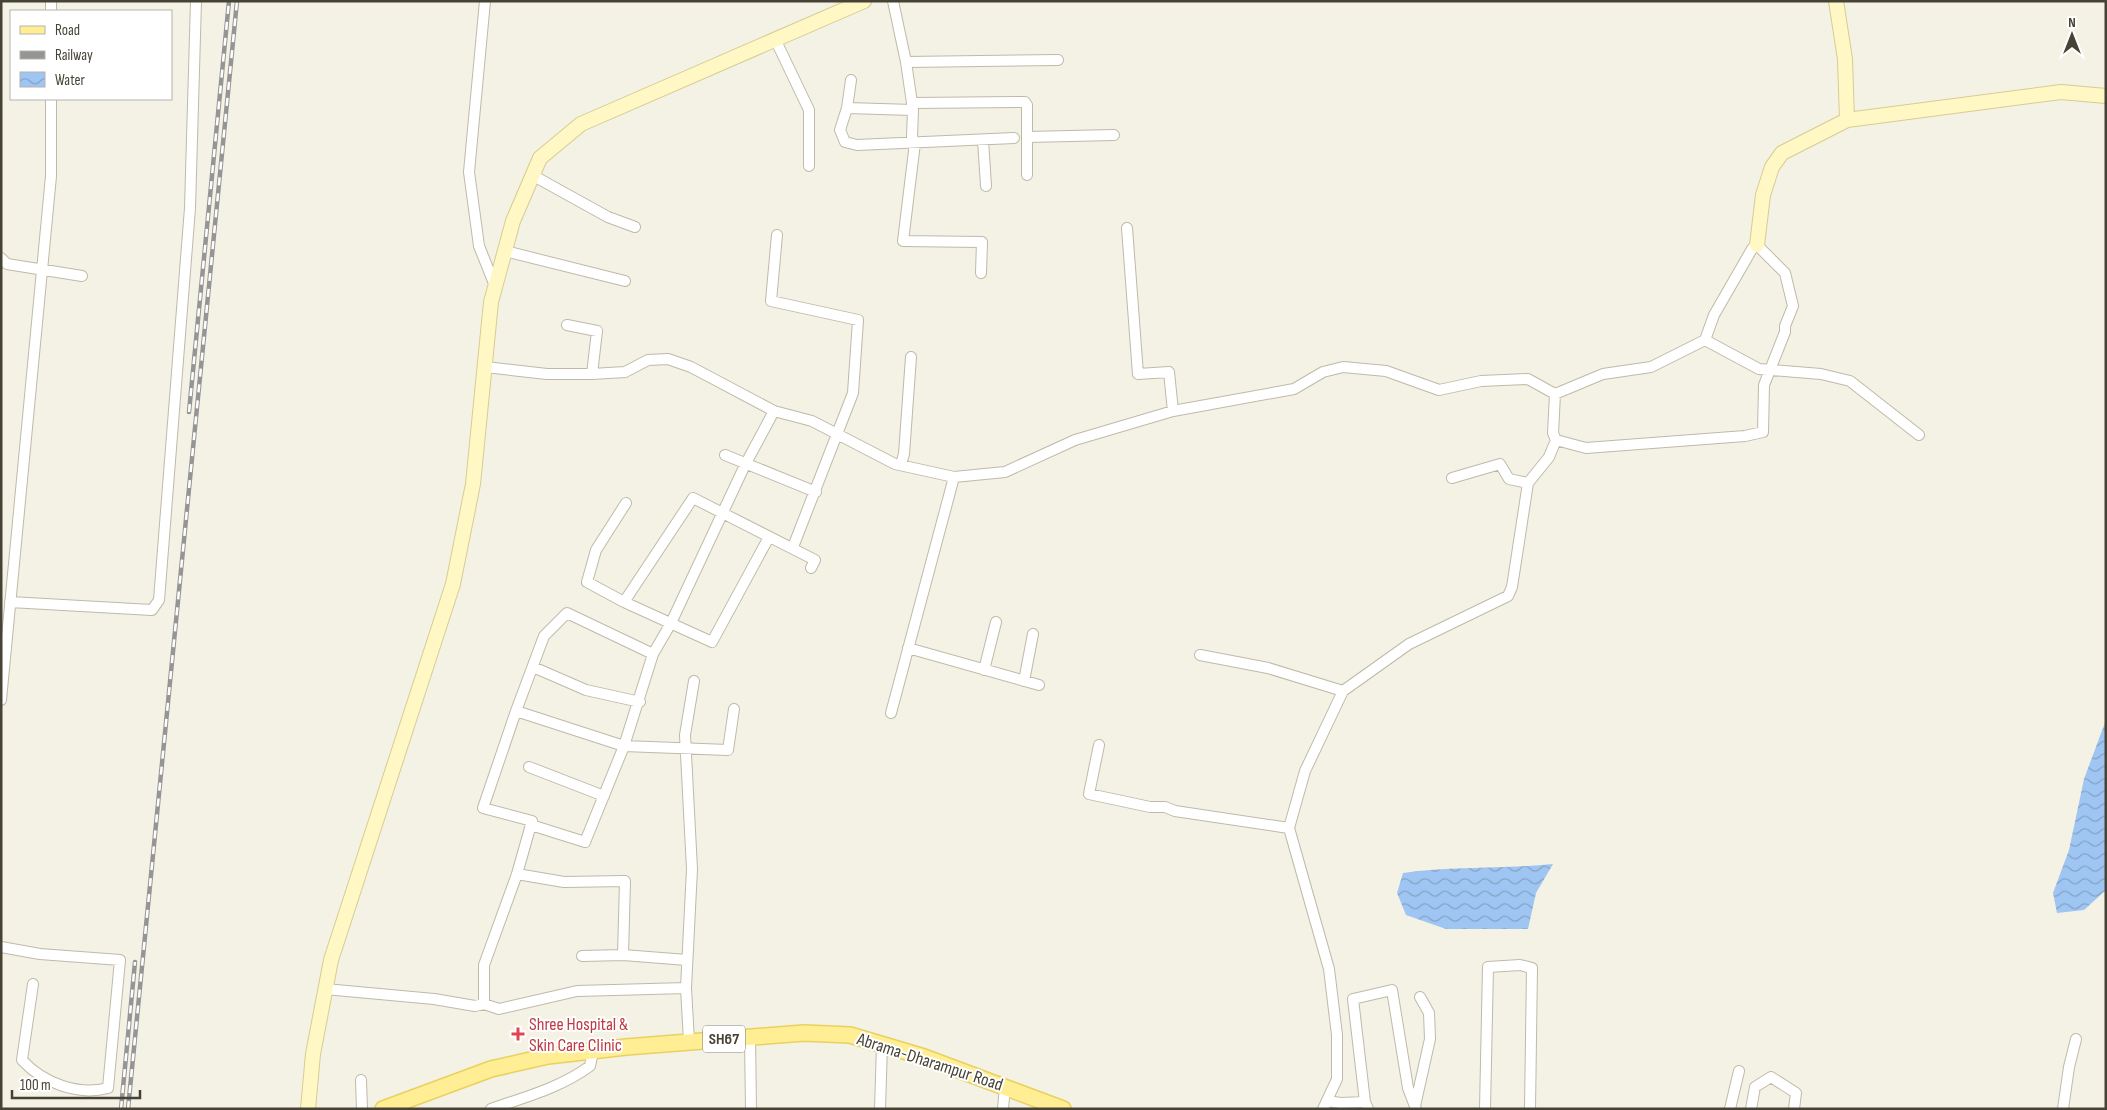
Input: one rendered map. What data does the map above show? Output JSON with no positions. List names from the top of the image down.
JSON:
{
  "streets": {
    "main road": ["SH67", "Abrama-Dharampur Road"]
  },
  "places": {
    "health": ["Shree Hospital & Skin Care Clinic"]
  },
  "legend": ["Road", "Railway", "Water"],
  "scale_bar": "100 m",
  "north": "top"
}
